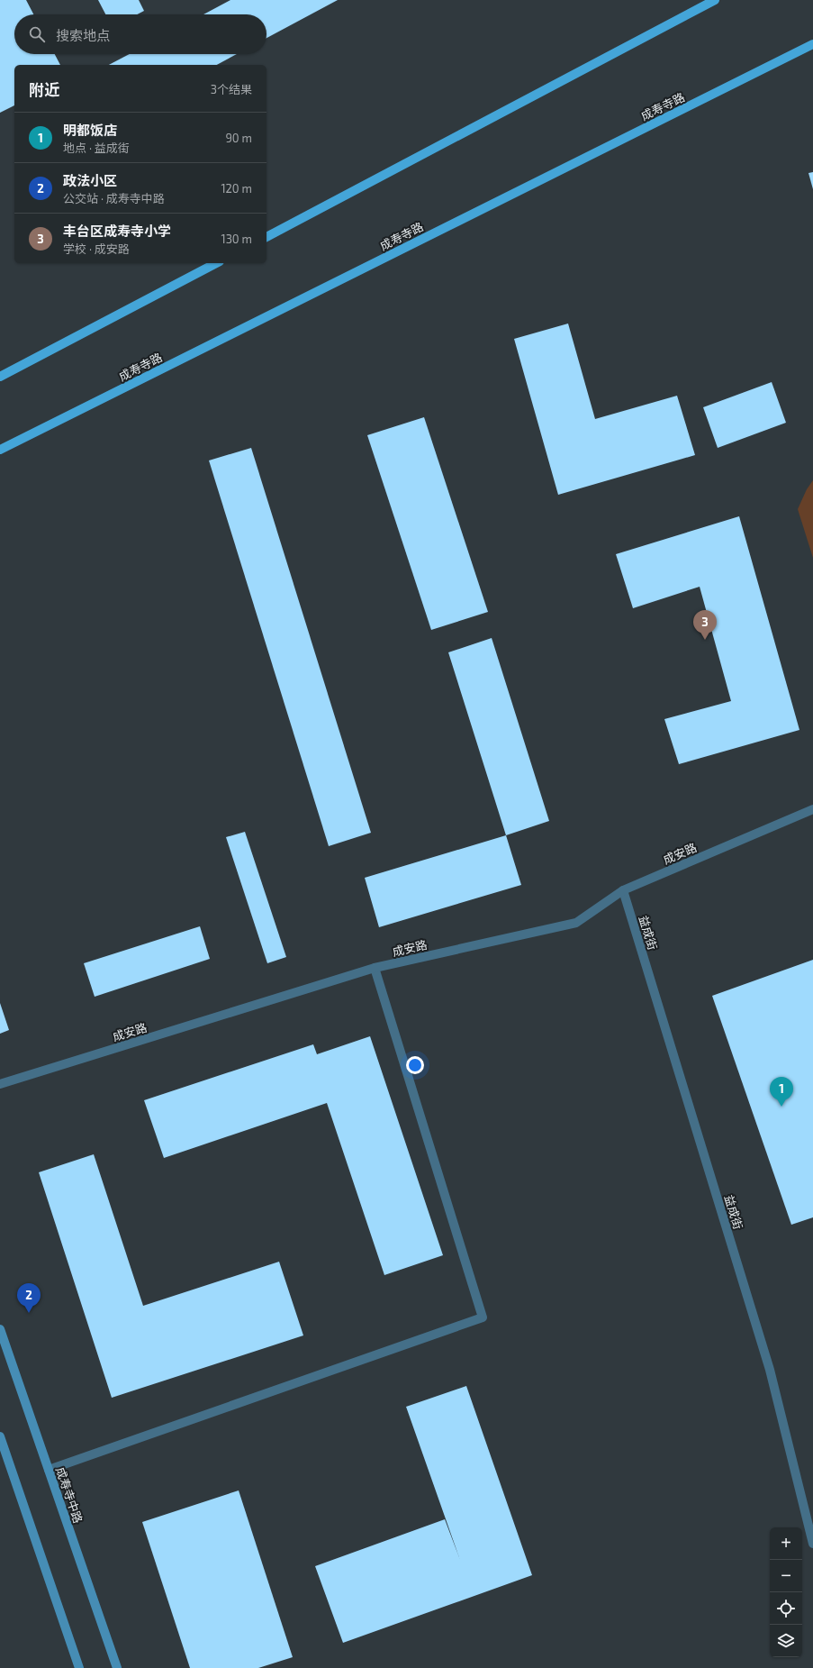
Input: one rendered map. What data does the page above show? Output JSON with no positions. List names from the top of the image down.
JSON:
{
  "streets": {
    "main road": ["成寿寺路"],
    "street": ["成安路", "益成街", "成寿寺中路"]
  },
  "crossings": [
    ["成安路", "益成街"]
  ],
  "page": {
    "search": "搜索地点",
    "heading": ["附近", "3个结果"],
    "list": [
      {
        "mark": "1",
        "name": "明都饭店",
        "note": "地点 · 益成街",
        "value": "90 m"
      },
      {
        "mark": "2",
        "name": "政法小区",
        "note": "公交站 · 成寿寺中路",
        "value": "120 m"
      },
      {
        "mark": "3",
        "name": "丰台区成寿寺小学",
        "note": "学校 · 成安路",
        "value": "130 m"
      }
    ],
    "pins": ["3", "1", "2"],
    "map_buttons": ["+", "−"]
  }
}
